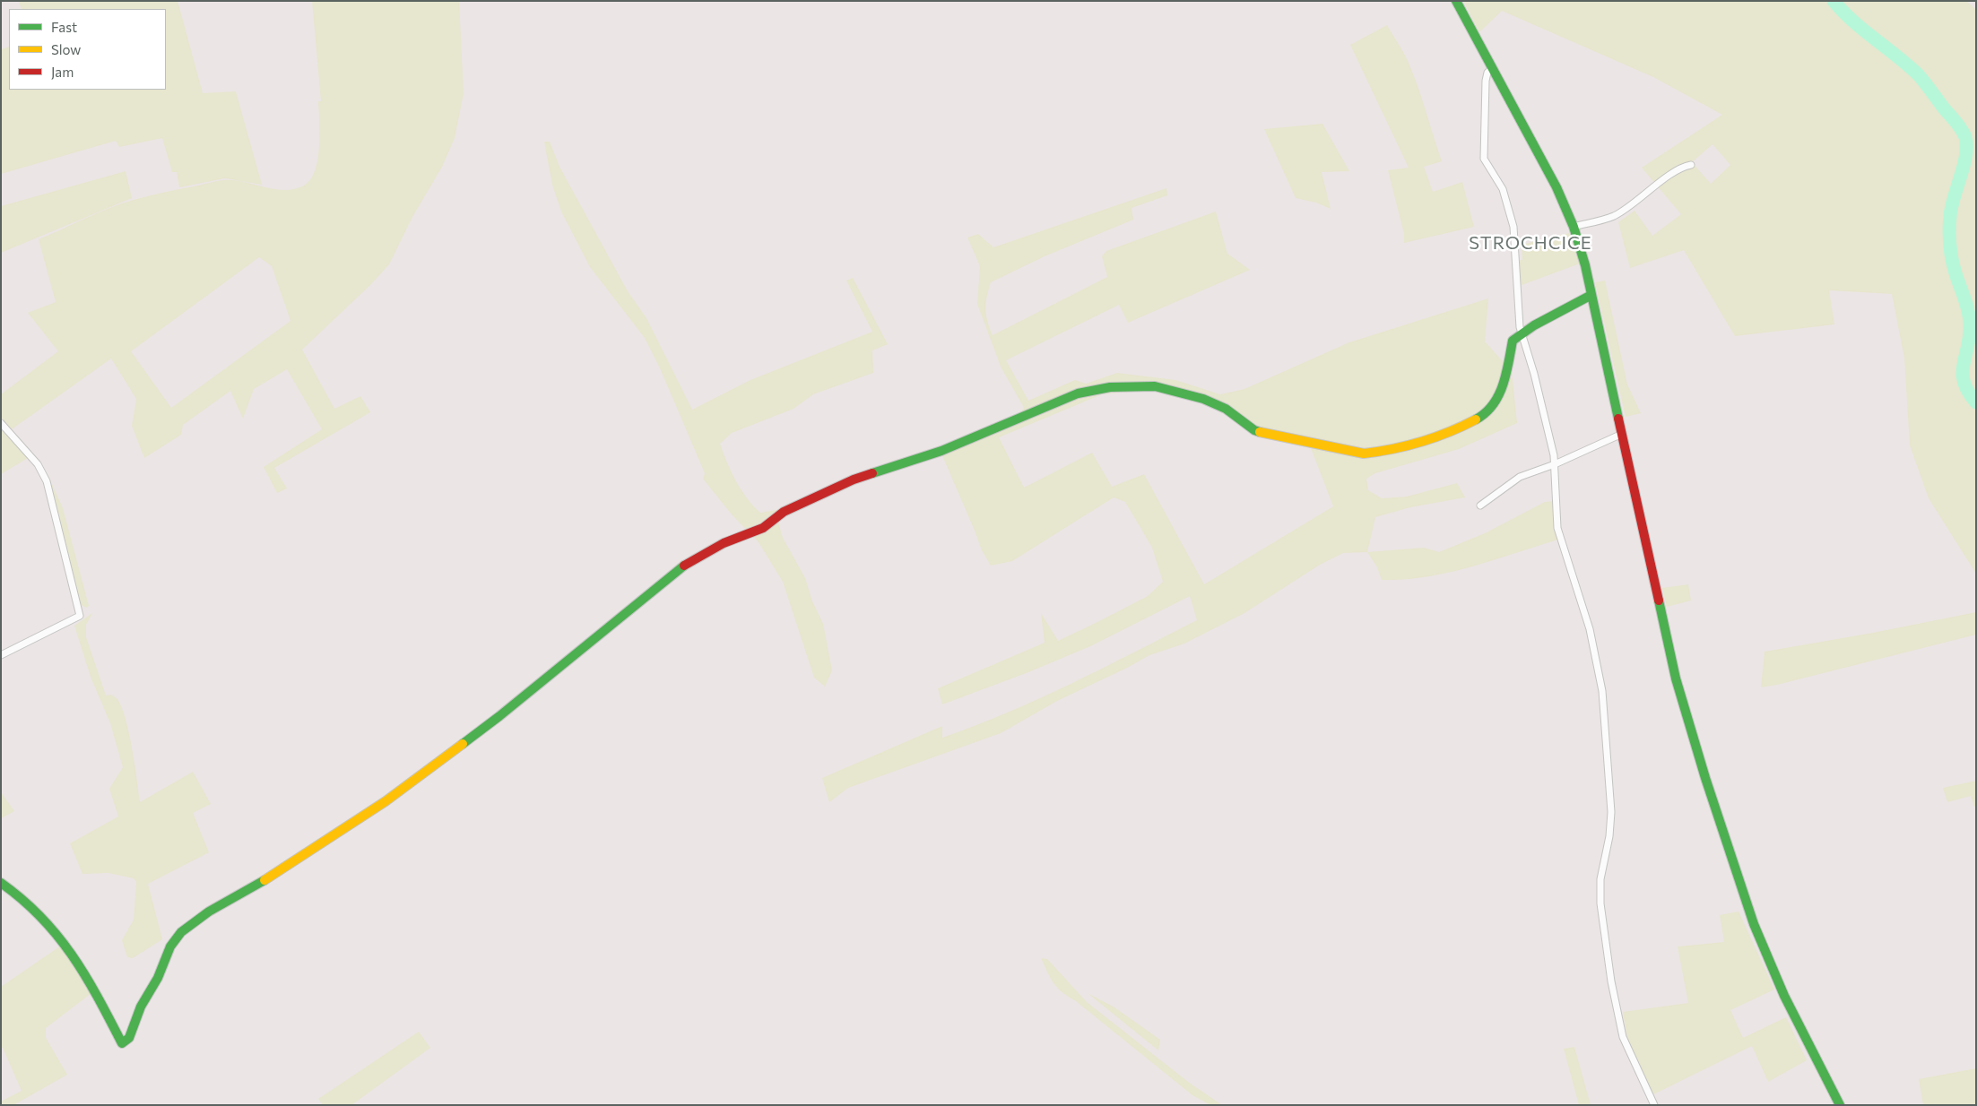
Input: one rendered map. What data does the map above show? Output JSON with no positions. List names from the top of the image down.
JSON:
{
  "districts": ["STROCHCICE"],
  "legend": ["Fast", "Slow", "Jam"]
}
